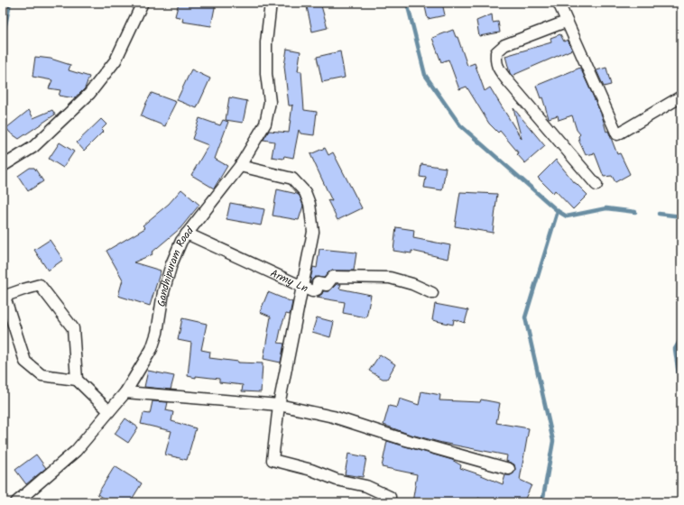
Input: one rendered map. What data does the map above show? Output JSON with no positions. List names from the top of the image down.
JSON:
{
  "streets": {
    "street": ["Gandhipuram Road", "Army Ln"]
  },
  "crossings": [
    ["Gandhipuram Road", "Army Ln"]
  ]
}
